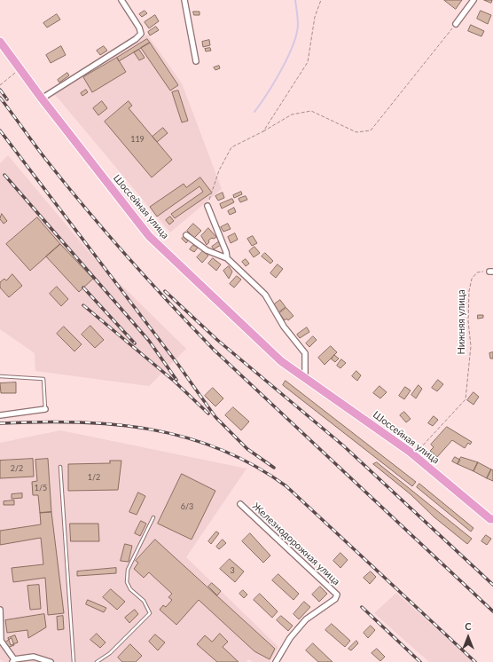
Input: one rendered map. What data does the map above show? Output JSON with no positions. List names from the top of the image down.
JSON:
{
  "streets": {
    "main road": ["Шоссейная улица"],
    "street": ["Железнодорожная улица"],
    "path": ["Нижняя улица"]
  },
  "crossings": [
    ["Шоссейная улица", "Нижняя улица"]
  ],
  "house_numbers": [
    "119",
    "2/2",
    "1/2",
    "1/5",
    "6/3",
    "3"
  ],
  "north": "top"
}
